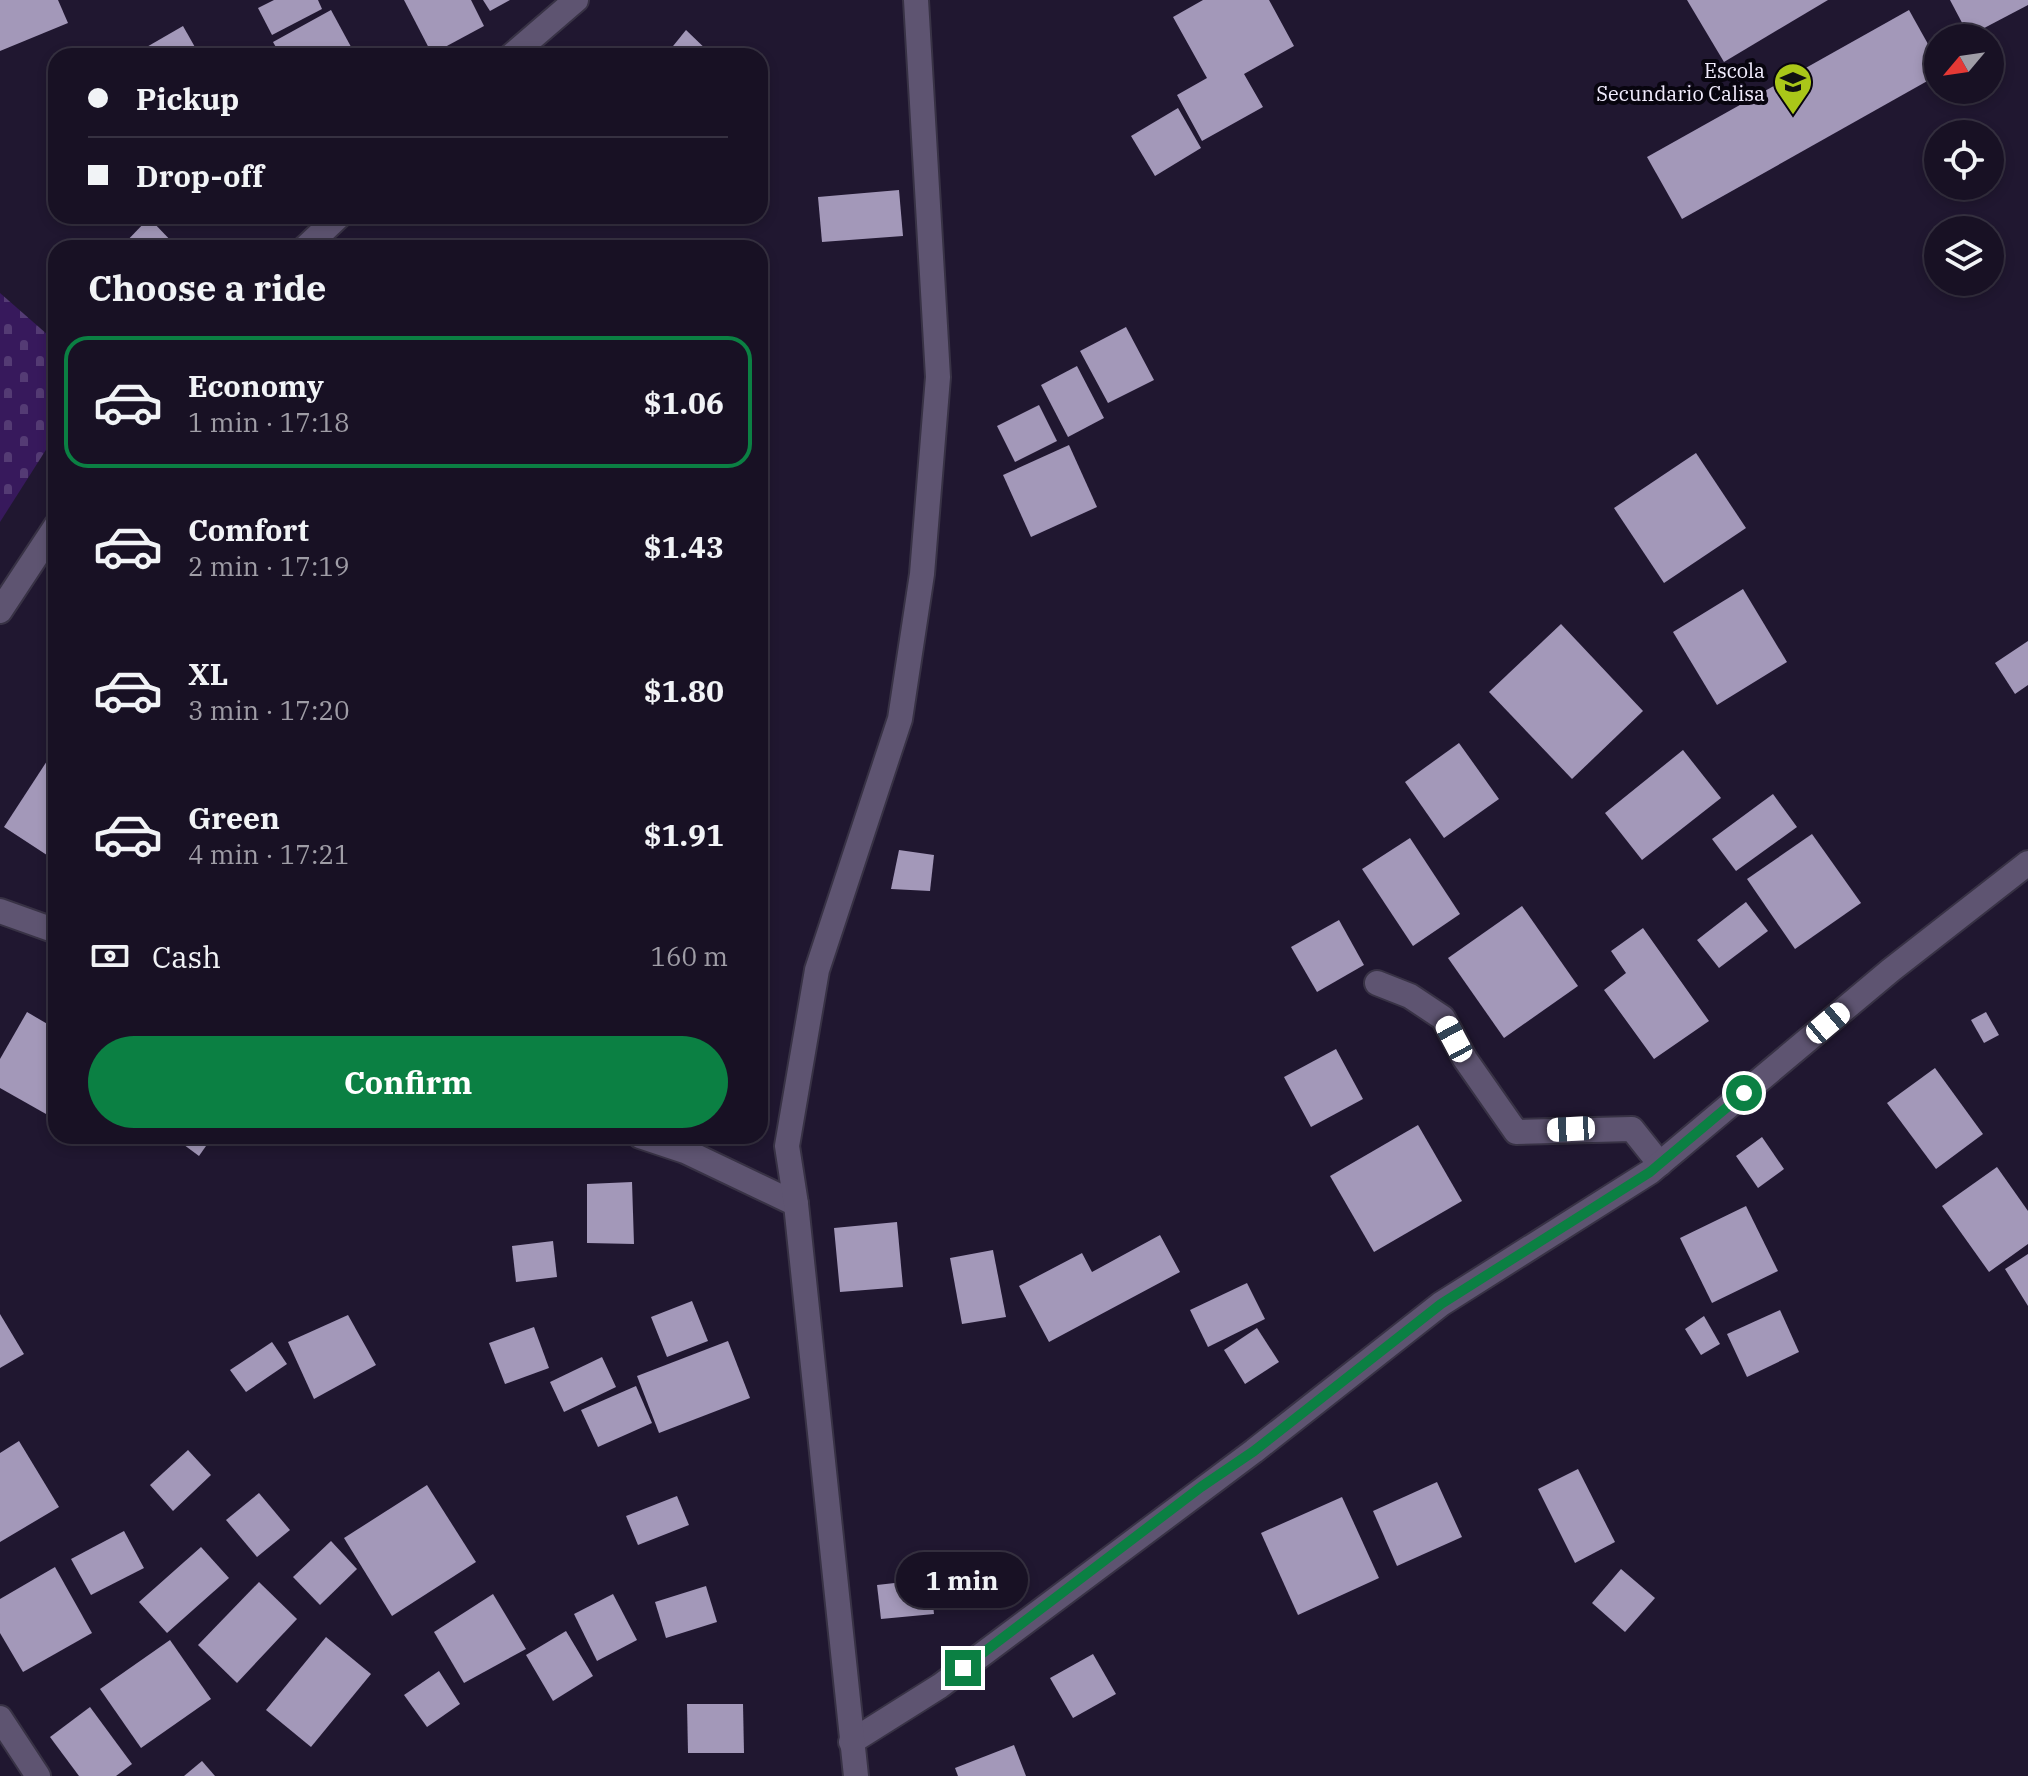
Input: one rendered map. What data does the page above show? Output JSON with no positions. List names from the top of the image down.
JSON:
{
  "places": {
    "school or university": ["Escola Secundario Calisa"]
  },
  "north": "bottom left",
  "page": {
    "banner": ["Pickup", "Drop-off"],
    "heading": "Choose a ride",
    "list": [
      {
        "name": "Economy",
        "note": "1 min · 17:18",
        "value": "$1.06"
      },
      {
        "name": "Comfort",
        "note": "2 min · 17:19",
        "value": "$1.43"
      },
      {
        "name": "XL",
        "note": "3 min · 17:20",
        "value": "$1.80"
      },
      {
        "name": "Green",
        "note": "4 min · 17:21",
        "value": "$1.91"
      }
    ],
    "pay": ["Cash", "160 m"],
    "buttons": "Confirm",
    "bubble": "1 min"
  }
}
